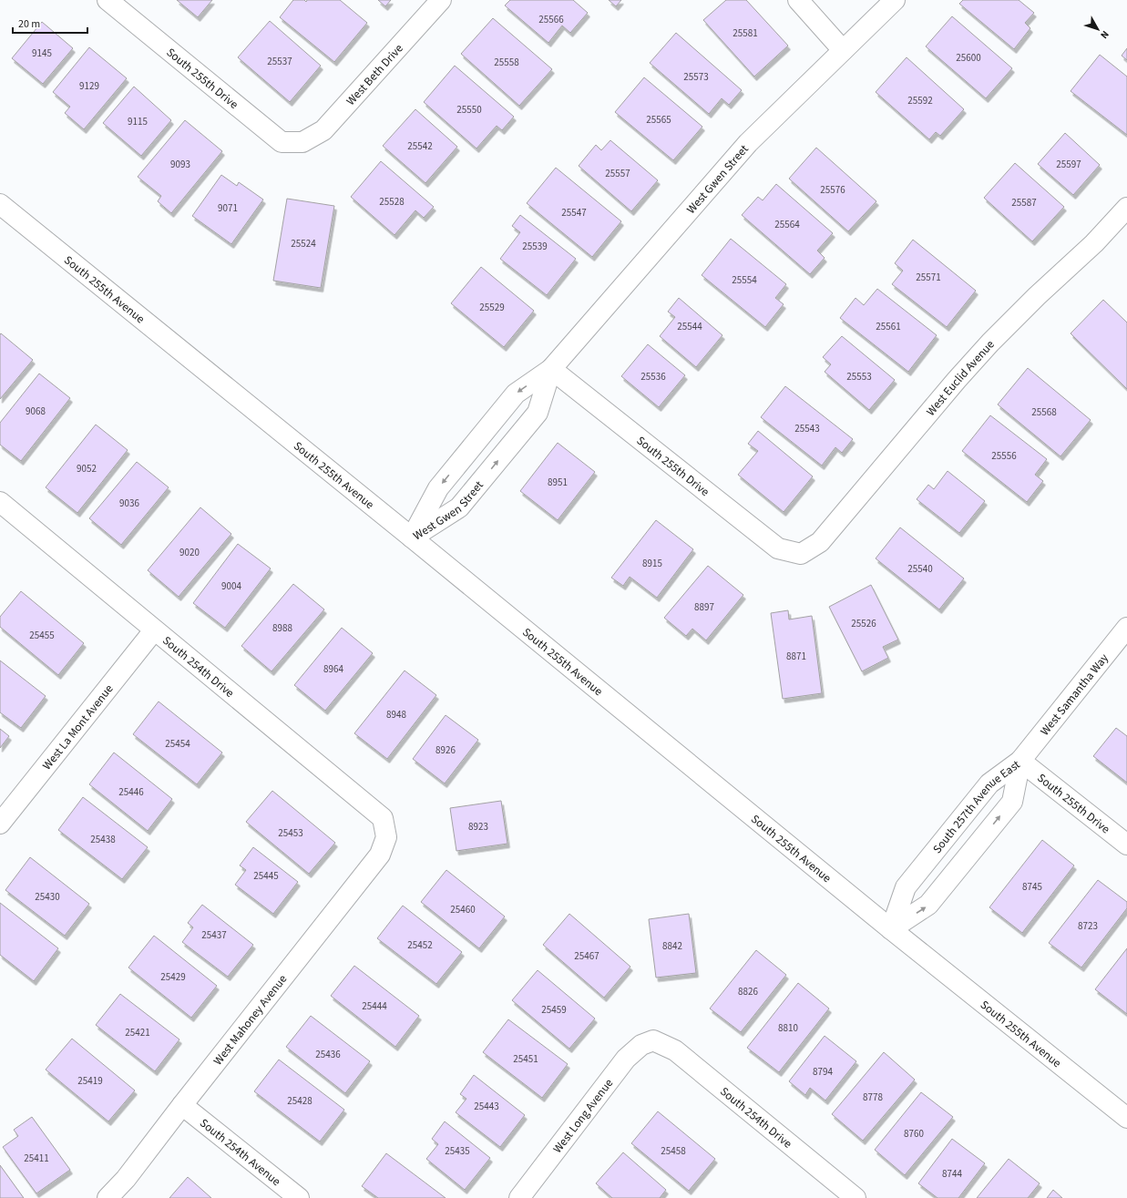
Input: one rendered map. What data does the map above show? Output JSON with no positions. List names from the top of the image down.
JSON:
{
  "streets": {
    "street": [
      "West Beth Drive",
      "South 255th Drive",
      "West Gwen Street",
      "South 255th Avenue",
      "West Euclid Avenue",
      "South 254th Drive",
      "West Samantha Way",
      "West La Mont Avenue",
      "South 257th Avenue East",
      "West Mahoney Avenue",
      "West Long Avenue",
      "South 254th Avenue"
    ]
  },
  "crossings": [
    ["West Beth Drive", "South 255th Drive"],
    ["South 255th Drive", "West Gwen Street"],
    ["South 255th Drive", "West Euclid Avenue"],
    ["South 255th Drive", "West Samantha Way"],
    ["South 255th Drive", "South 257th Avenue East"],
    ["West Gwen Street", "South 255th Avenue"],
    ["South 255th Avenue", "South 257th Avenue East"],
    ["South 254th Drive", "West La Mont Avenue"],
    ["South 254th Drive", "West Mahoney Avenue"],
    ["South 254th Drive", "West Long Avenue"],
    ["West Samantha Way", "South 257th Avenue East"],
    ["West Mahoney Avenue", "South 254th Avenue"]
  ],
  "house_numbers": [
    "25566",
    "25581",
    "9145",
    "25600",
    "25537",
    "25558",
    "25573",
    "9129",
    "25592",
    "25550",
    "25565",
    "9115",
    "25542",
    "9093",
    "25597",
    "25557",
    "25576",
    "25528",
    "25587",
    "9071",
    "25547",
    "25564",
    "25524",
    "25539",
    "25571",
    "25554",
    "25529",
    "25544",
    "25561",
    "25536",
    "25553",
    "9068",
    "25568",
    "25543",
    "25556",
    "9052",
    "8951",
    "9036",
    "9020",
    "8915",
    "25540",
    "9004",
    "8897",
    "25526",
    "8988",
    "25455",
    "8871",
    "8964",
    "8948",
    "25454",
    "8926",
    "25446",
    "8923",
    "25453",
    "25438",
    "25445",
    "8745",
    "25430",
    "25460",
    "8723",
    "25437",
    "25452",
    "8842",
    "25467",
    "25429",
    "8826",
    "25444",
    "25459",
    "8810",
    "25421",
    "25436",
    "25451",
    "8794",
    "25419",
    "8778",
    "25428",
    "25443",
    "8760",
    "25435",
    "25458",
    "25411",
    "8744"
  ],
  "scale_bar": "20 m",
  "north": "bottom right"
}
